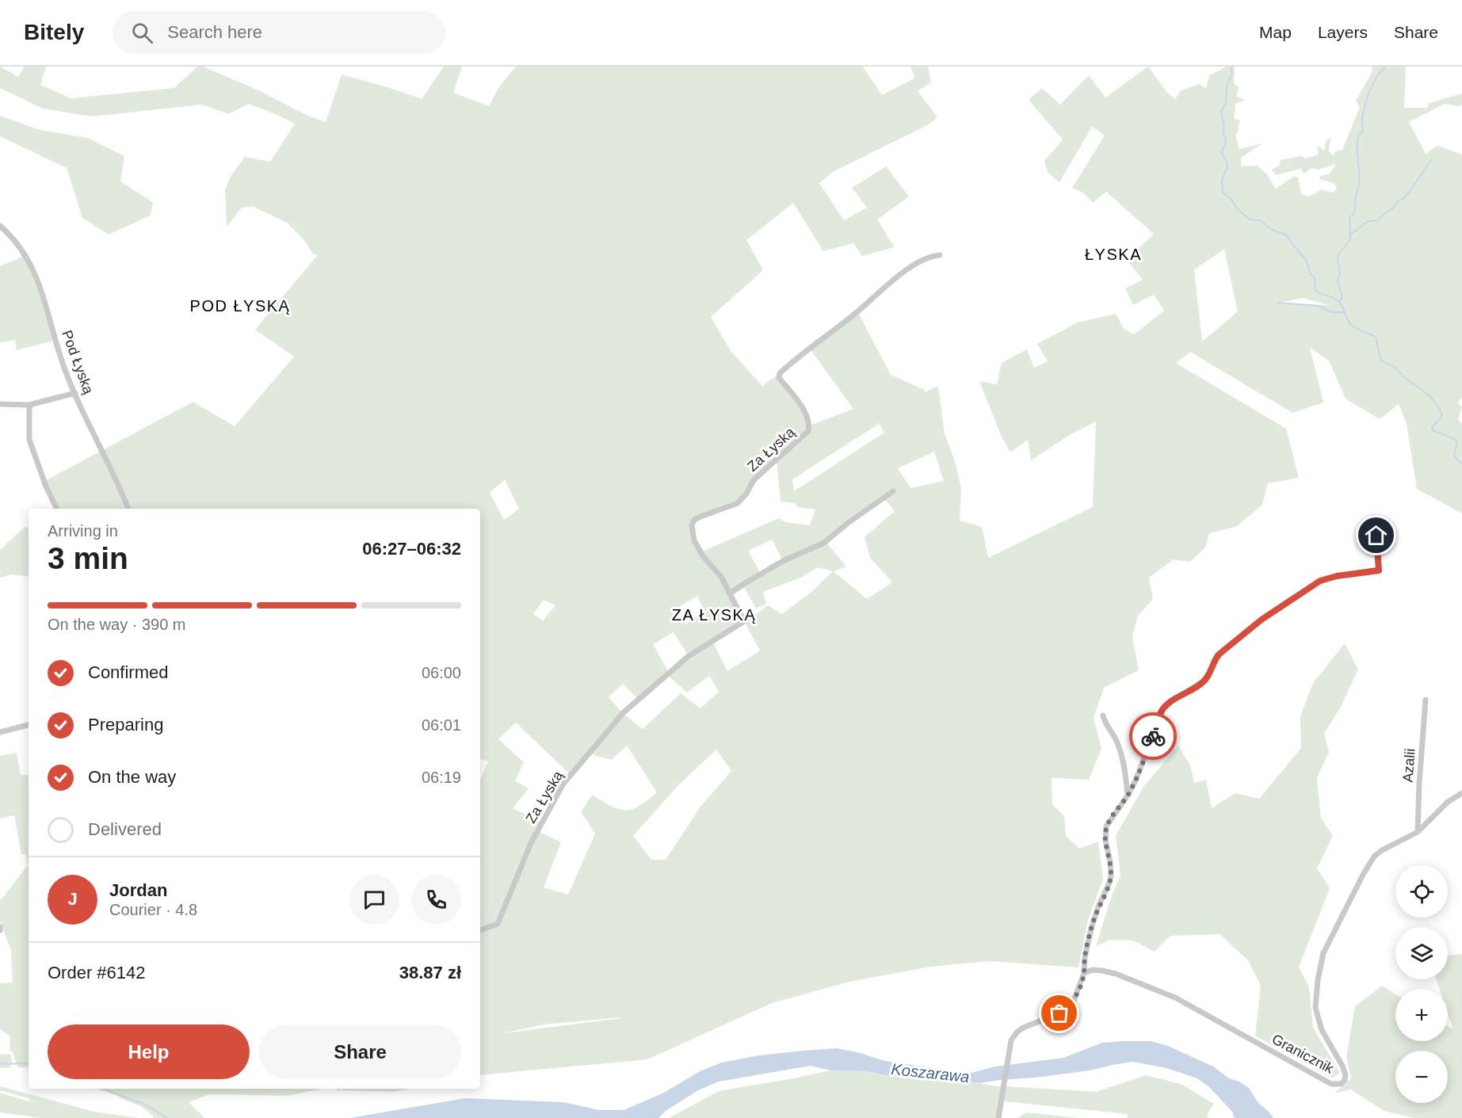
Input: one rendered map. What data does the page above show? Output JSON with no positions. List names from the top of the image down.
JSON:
{
  "streets": {
    "street": [
      "Pod Łyską",
      "Za Łyską",
      "Azalii",
      "Granicznik"
    ]
  },
  "crossings": [
    ["Azalii", "Granicznik"]
  ],
  "districts": ["ŁYSKA", "POD ŁYSKĄ", "ZA ŁYSKĄ"],
  "water": ["Koszarawa"],
  "page": {
    "header": "Bitely",
    "search": "Search here",
    "nav": ["Map", "Layers", "Share"],
    "heading": ["3 min", "Arriving in", "06:27–06:32"],
    "panel": [
      "Jordan",
      "Courier · 4.8",
      "Order #6142",
      "38.87 zł"
    ],
    "bar": "On the way · 390 m",
    "list": [
      ["Confirmed", "06:00"],
      ["Preparing", "06:01"],
      ["On the way", "06:19"],
      "Delivered"
    ],
    "map_buttons": ["+", "−"],
    "round": "J",
    "buttons": ["Help", "Share"]
  }
}
